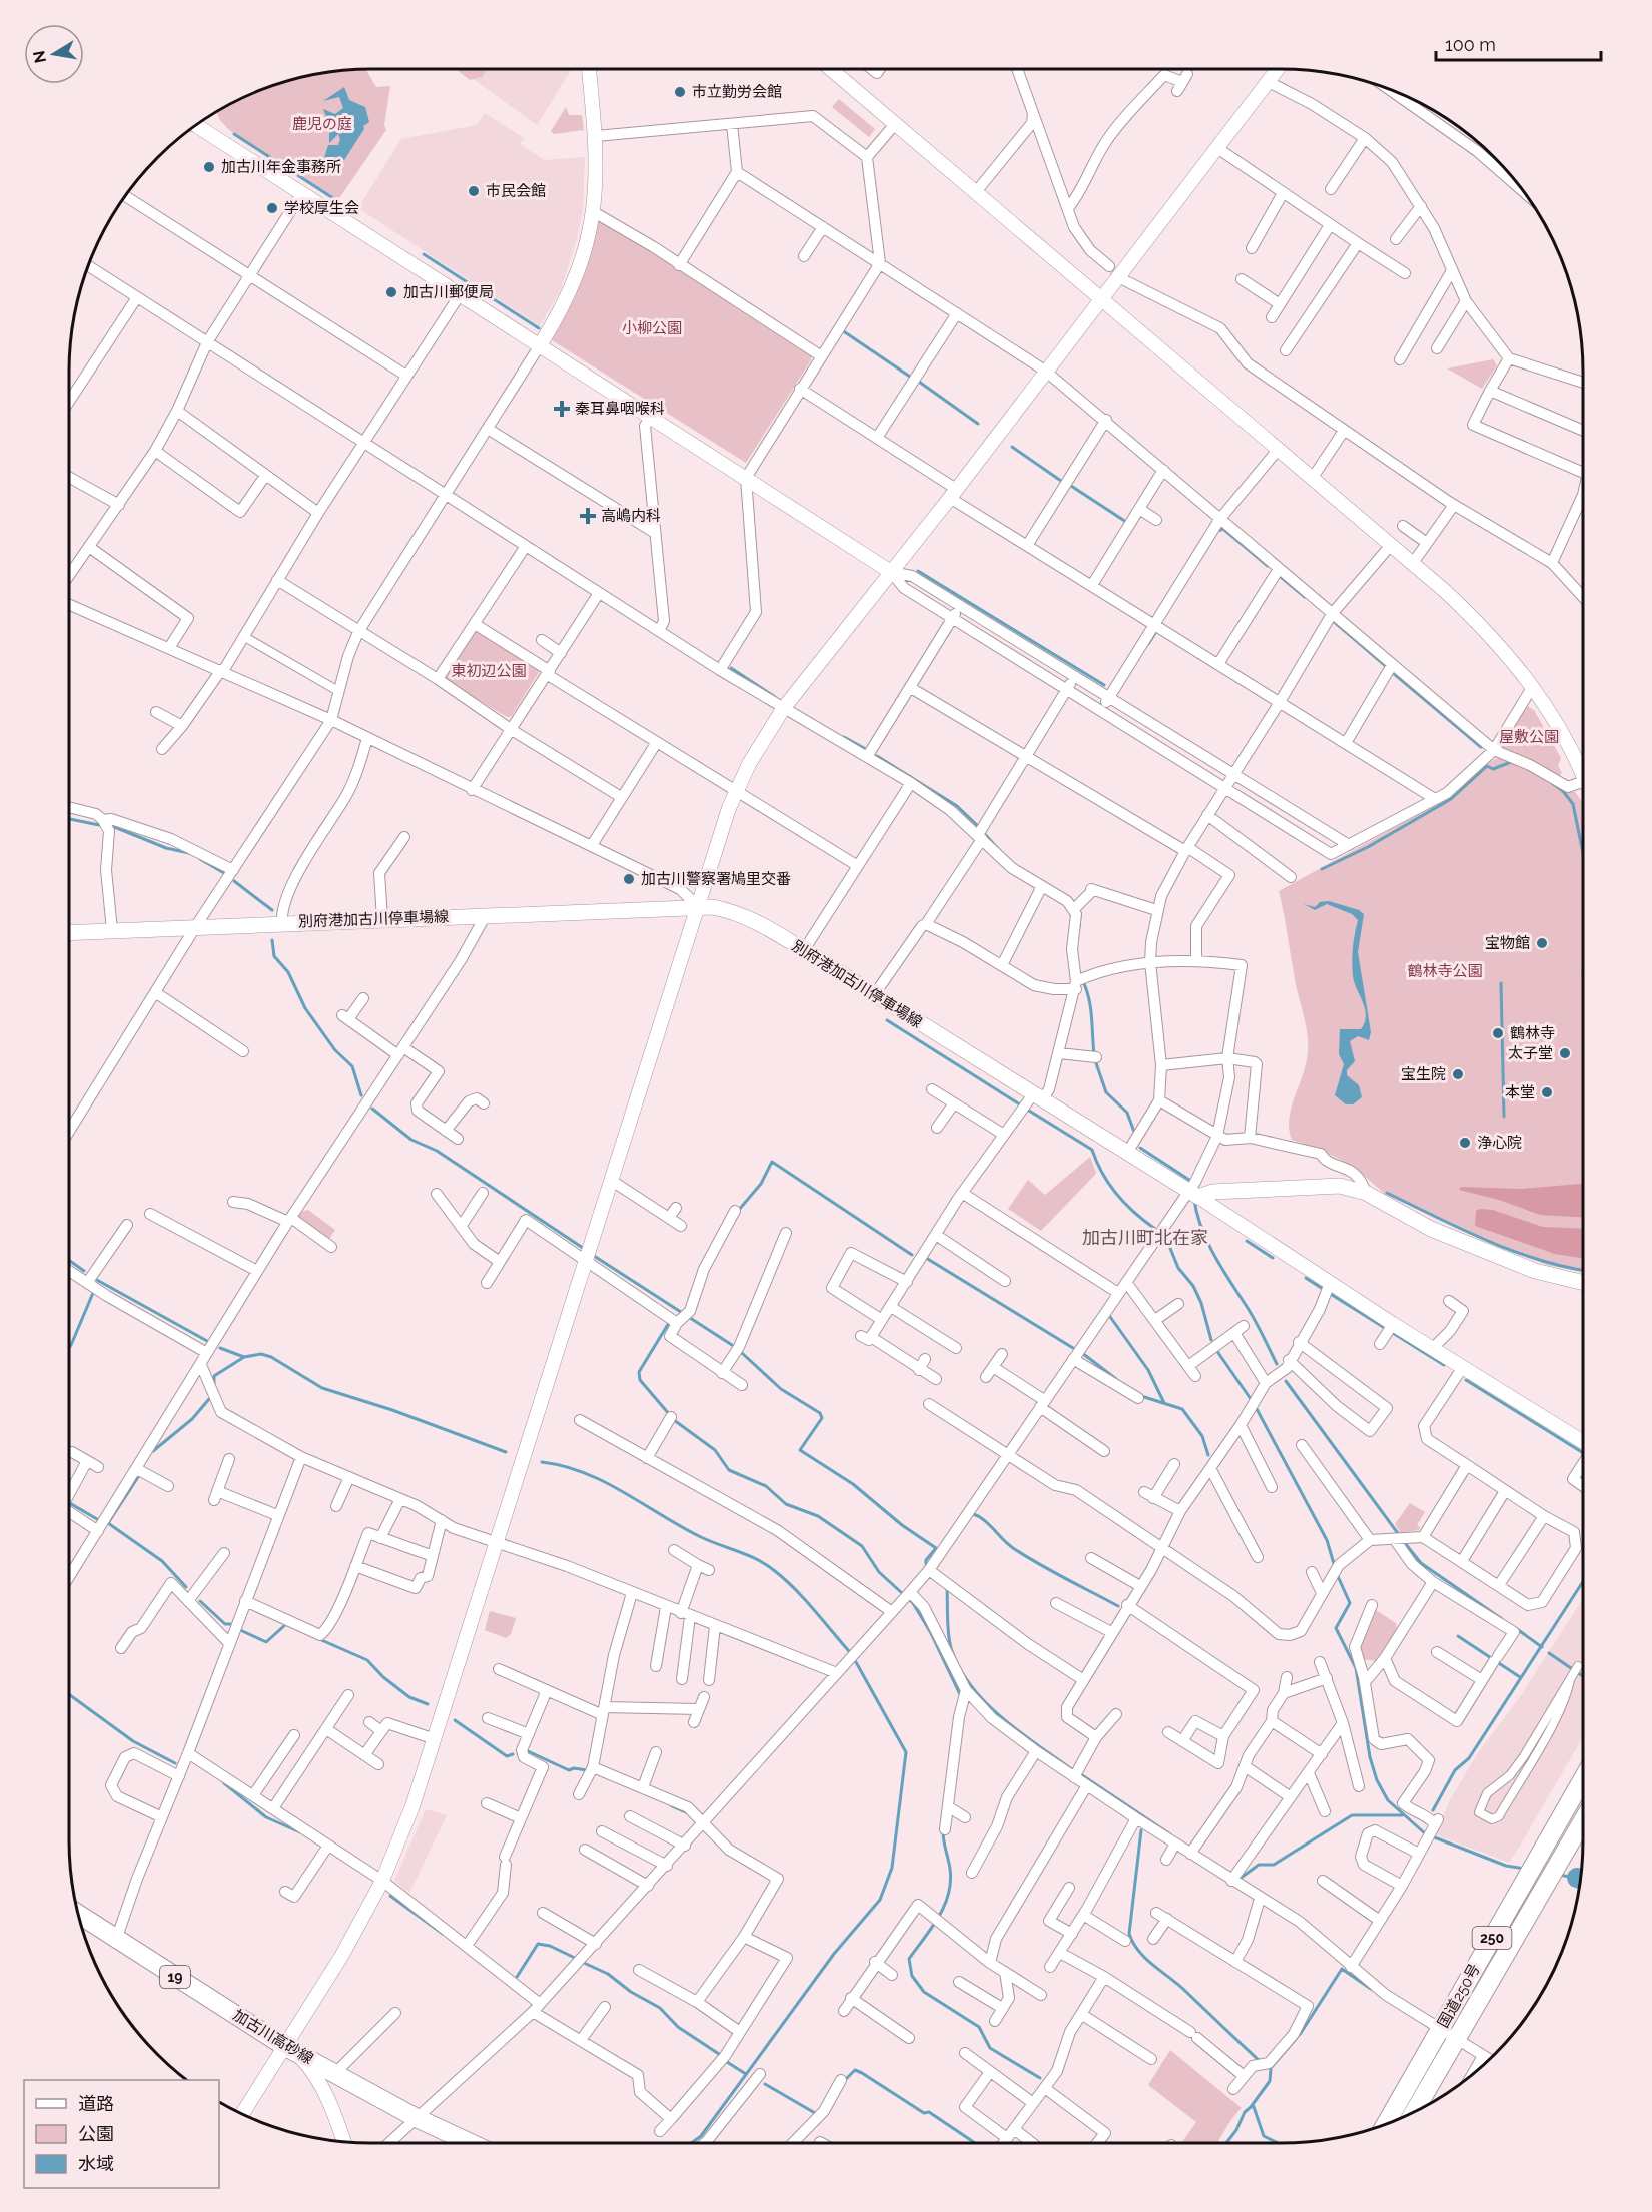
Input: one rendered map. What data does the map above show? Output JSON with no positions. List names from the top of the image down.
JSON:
{
  "streets": {
    "main road": [
      "別府港加古川停車場線",
      "250",
      "19",
      "国道250号",
      "加古川高砂線"
    ]
  },
  "districts": ["加古川町北在家"],
  "parks": [
    "鹿児の庭",
    "小柳公園",
    "東初辺公園",
    "屋敷公園",
    "鶴林寺公園"
  ],
  "places": {
    "other": [
      "市立勤労会館",
      "加古川年金事務所",
      "市民会館",
      "学校厚生会",
      "加古川郵便局",
      "加古川警察署鳩里交番",
      "宝物館",
      "鶴林寺",
      "太子堂",
      "宝生院",
      "本堂",
      "浄心院"
    ],
    "health": ["秦耳鼻咽喉科", "高嶋内科"]
  },
  "legend": ["道路", "公園", "水域"],
  "scale_bar": "100 m",
  "north": "left"
}
